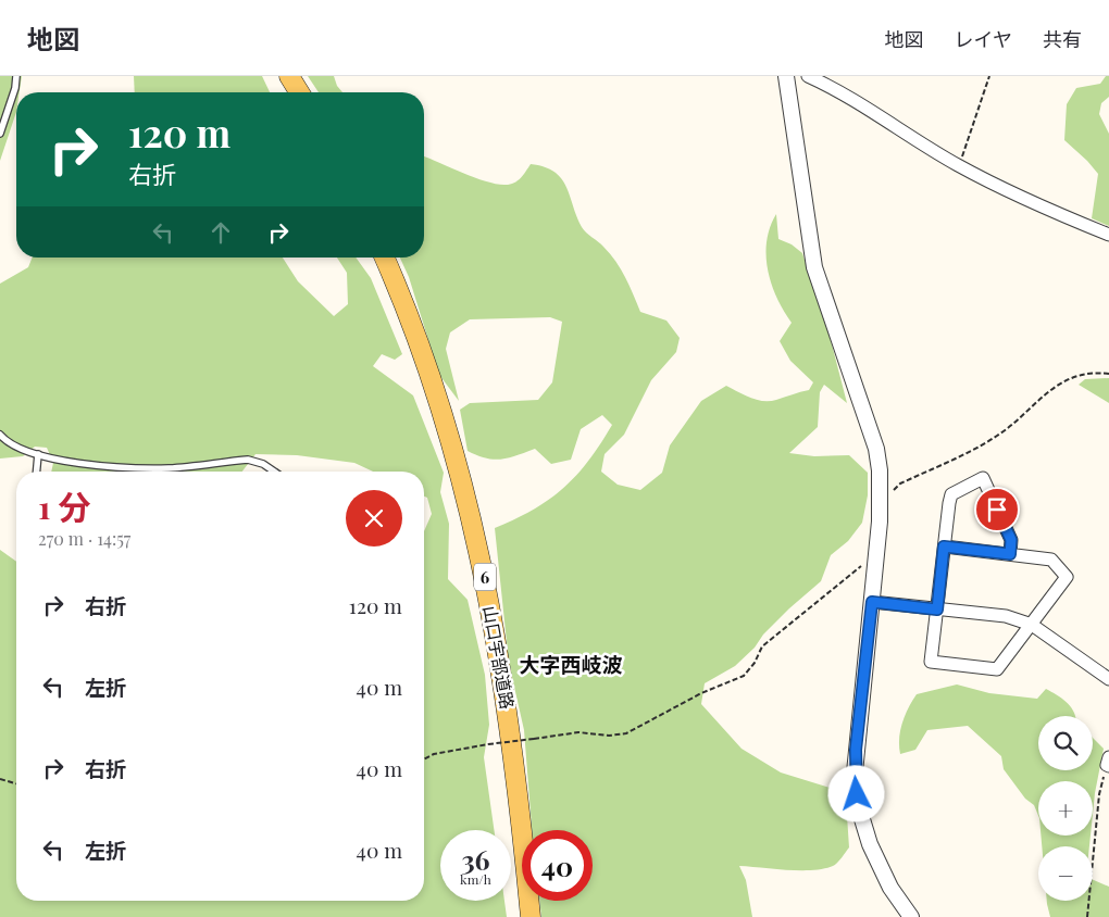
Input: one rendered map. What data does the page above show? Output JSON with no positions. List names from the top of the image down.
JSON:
{
  "streets": {
    "main road": ["6", "山口宇部道路"]
  },
  "districts": ["大字西岐波"],
  "page": {
    "header": "地図",
    "nav": ["地図", "レイヤ", "共有"],
    "turn": ["120 m", "右折"],
    "heading": ["1 分", "270 m · 14:57"],
    "list": [
      {
        "name": "右折",
        "value": "120 m"
      },
      {
        "name": "左折",
        "value": "40 m"
      },
      {
        "name": "右折",
        "value": "40 m"
      },
      {
        "name": "左折",
        "value": "40 m"
      }
    ],
    "map_buttons": ["+", "−"],
    "speed": "36 km/h",
    "limit": "40"
  }
}
